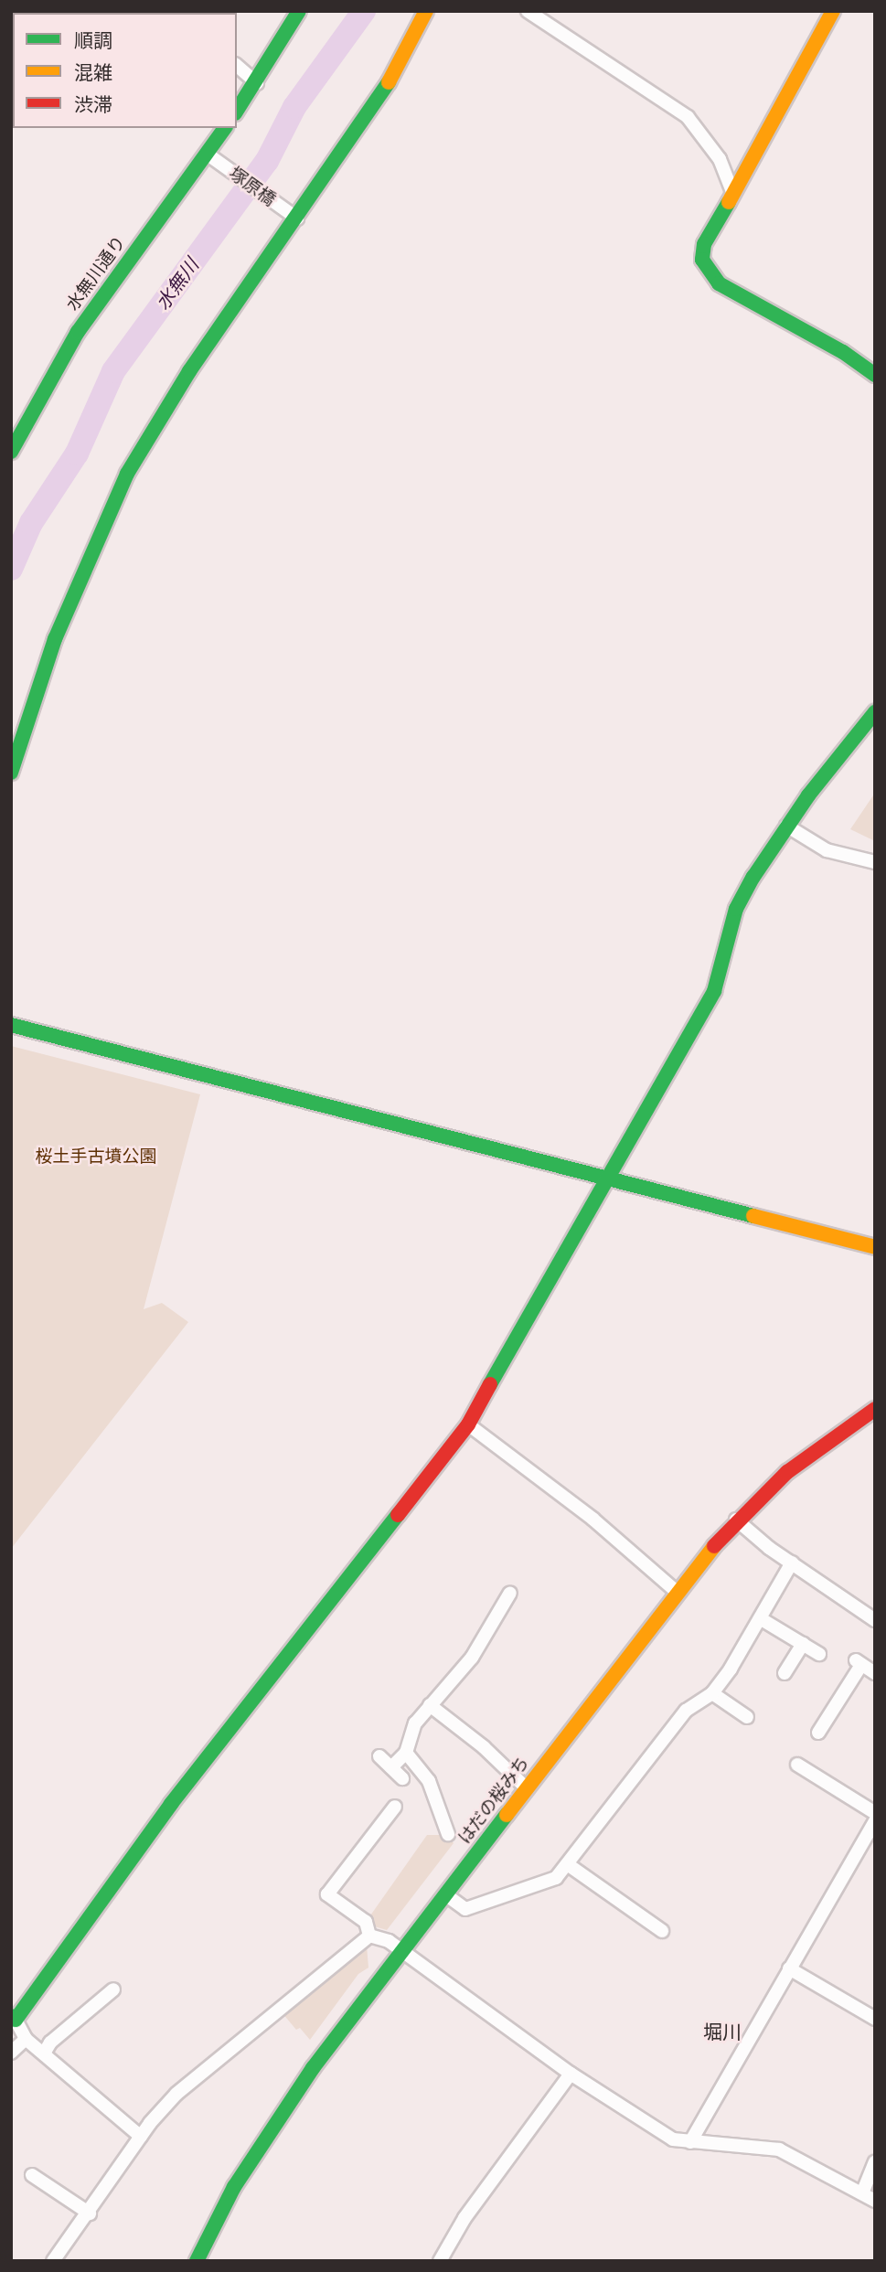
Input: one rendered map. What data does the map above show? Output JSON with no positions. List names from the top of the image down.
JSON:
{
  "streets": {
    "street": ["塚原橋", "水無川通り", "はだの桜みち"]
  },
  "crossings": [
    ["塚原橋", "水無川通り"]
  ],
  "districts": ["堀川"],
  "water": ["水無川"],
  "parks": ["桜土手古墳公園"],
  "legend": ["順調", "混雑", "渋滞"]
}
